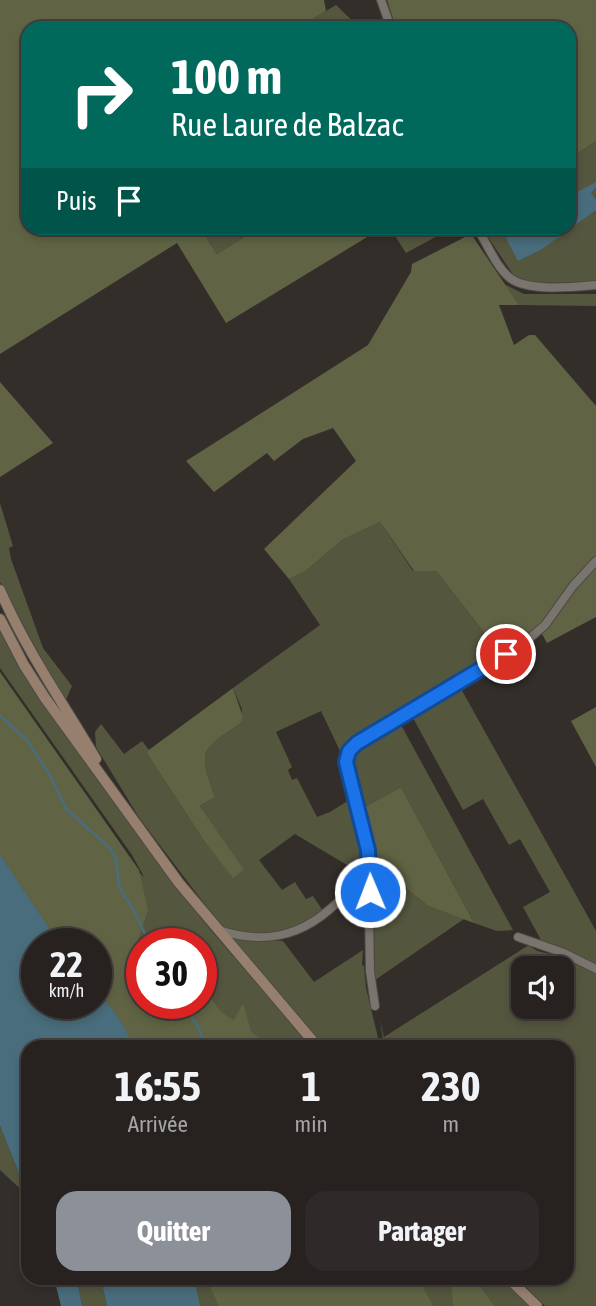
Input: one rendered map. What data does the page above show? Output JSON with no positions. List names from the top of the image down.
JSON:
{
  "page": {
    "turn": ["100 m", "Rue Laure de Balzac"],
    "then": "Puis",
    "speed": "22 km/h",
    "limit": "30",
    "eta": [
      "16:55",
      "Arrivée",
      "1",
      "min",
      "230",
      "m"
    ],
    "buttons": ["Quitter", "Partager"]
  }
}
